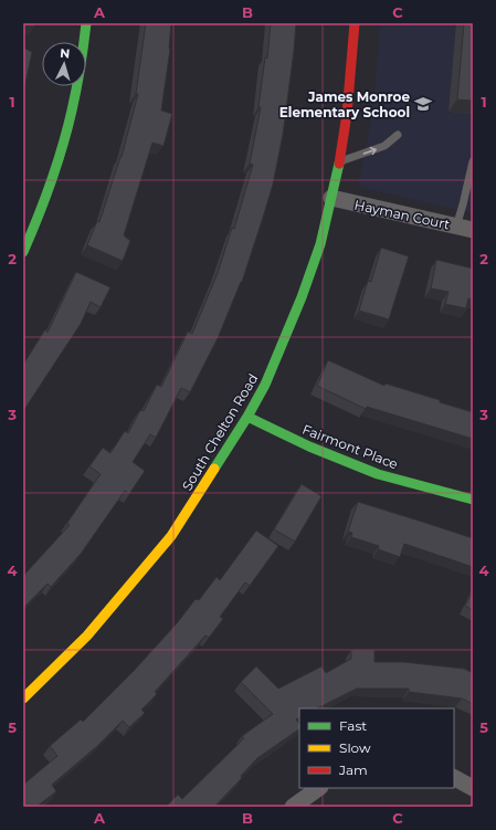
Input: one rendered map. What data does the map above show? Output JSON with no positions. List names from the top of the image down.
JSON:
{
  "streets": {
    "main road": ["South Chelton Road", "Fairmont Place"],
    "street": ["Hayman Court"]
  },
  "crossings": [
    ["Hayman Court", "South Chelton Road"],
    ["South Chelton Road", "Fairmont Place"]
  ],
  "places": {
    "school or university": ["James Monroe Elementary School"]
  },
  "legend": ["Fast", "Slow", "Jam"],
  "north": "top",
  "grid": {
    "columns": ["A", "B", "C"],
    "rows": [
      "1",
      "2",
      "3",
      "4",
      "5"
    ]
  }
}
